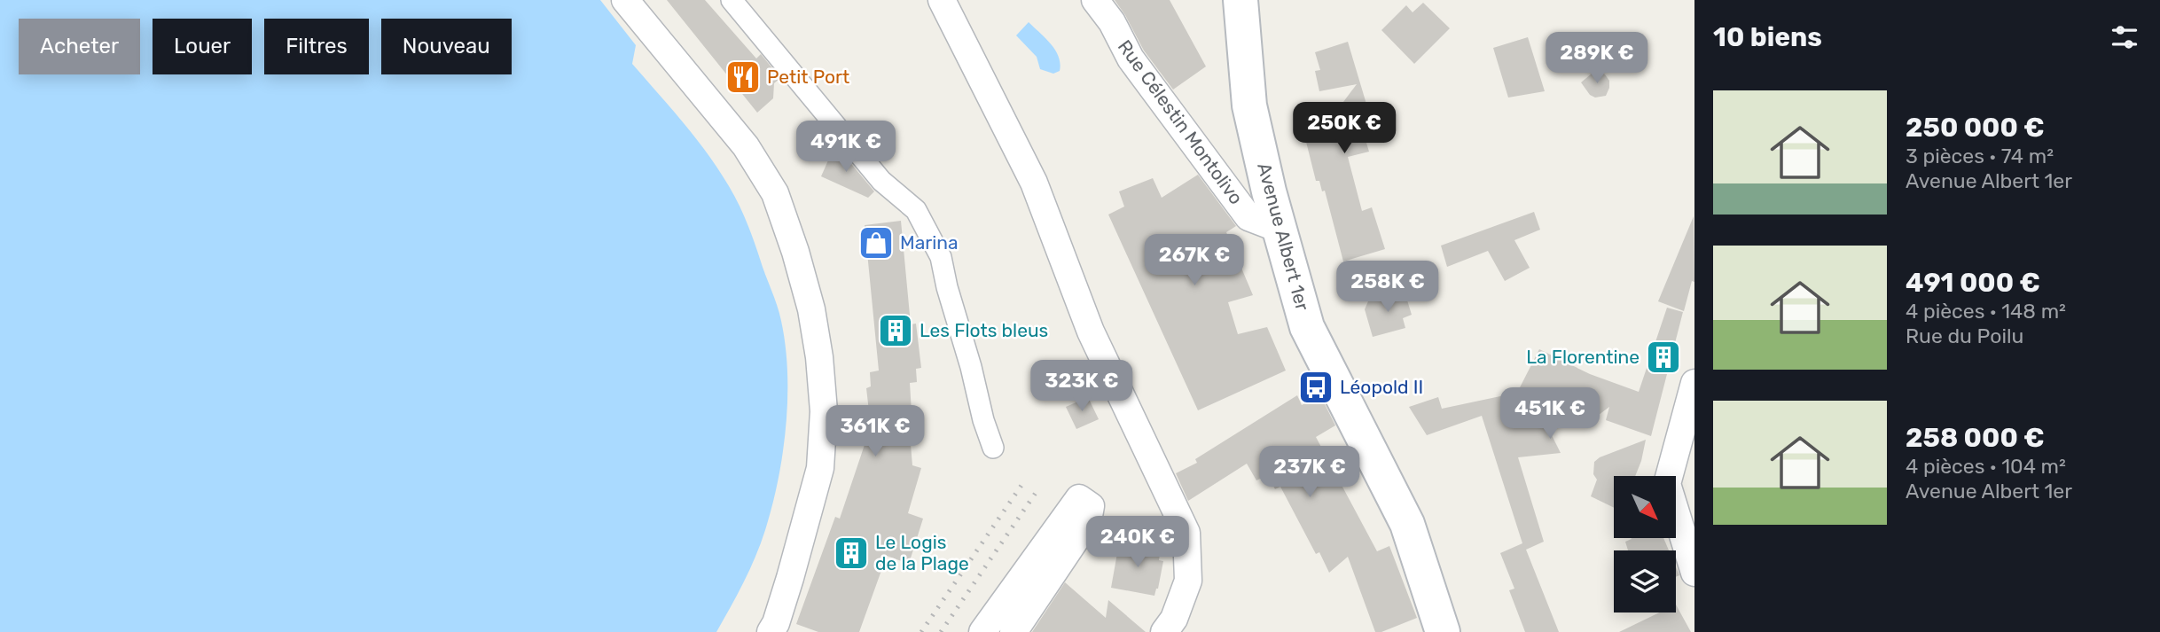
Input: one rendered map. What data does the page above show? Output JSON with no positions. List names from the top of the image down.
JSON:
{
  "streets": {
    "main road": ["Avenue Albert 1er"],
    "street": ["Rue Célestin Montolivo"]
  },
  "crossings": [
    ["Rue Célestin Montolivo", "Avenue Albert 1er"]
  ],
  "places": {
    "restaurant": ["Petit Port"],
    "shop": ["Marina"],
    "building": ["Les Flots bleus", "La Florentine", "Le Logis de la Plage"],
    "bus stop": ["Léopold II"]
  },
  "north": "bottom right",
  "page": {
    "heading": "10 biens",
    "chip": [
      "Acheter",
      "Louer",
      "Filtres",
      "Nouveau"
    ],
    "price": [
      "289K €",
      "250K €",
      "491K €",
      "267K €",
      "258K €",
      "323K €",
      "451K €",
      "361K €",
      "237K €",
      "240K €"
    ],
    "list": [
      {
        "name": "250 000 €",
        "note": "3 pièces · 74 m² · Avenue Albert 1er"
      },
      {
        "name": "491 000 €",
        "note": "4 pièces · 148 m² · Rue du Poilu"
      },
      {
        "name": "258 000 €",
        "note": "4 pièces · 104 m² · Avenue Albert 1er"
      }
    ]
  }
}
